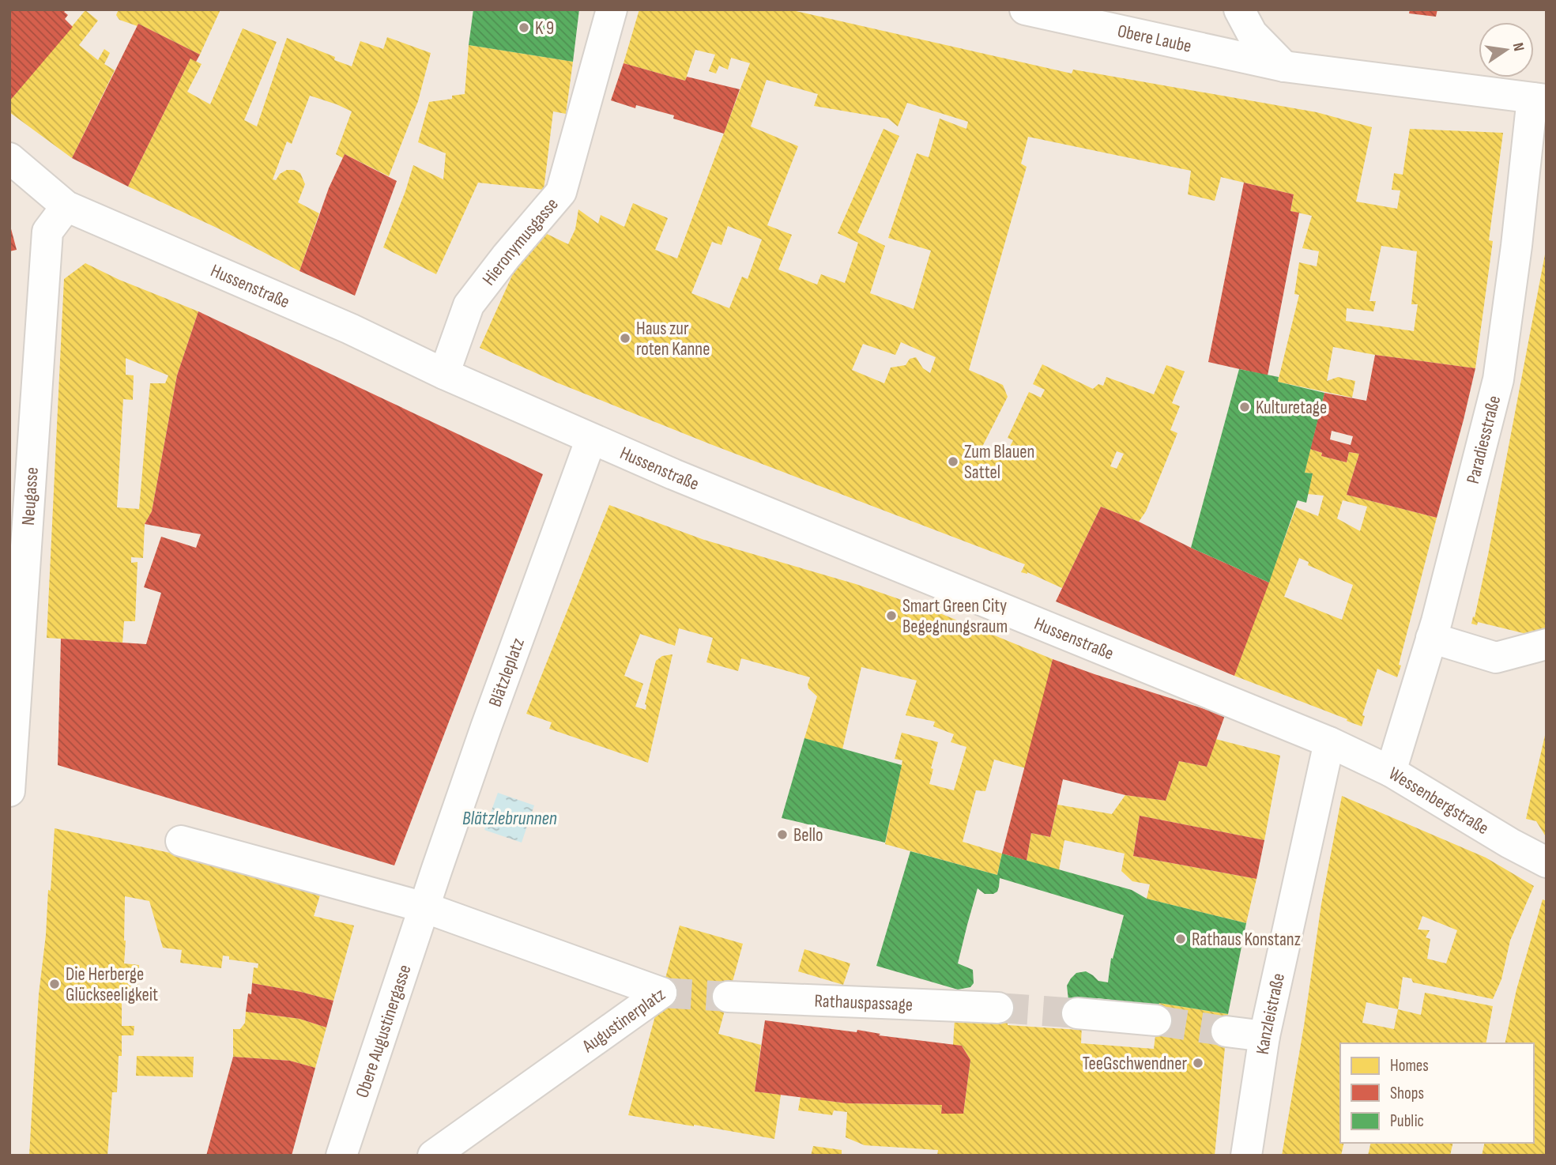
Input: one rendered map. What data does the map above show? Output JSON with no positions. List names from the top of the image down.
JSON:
{
  "streets": {
    "street": [
      "Obere Laube",
      "Hieronymusgasse",
      "Hussenstraße",
      "Paradiesstraße",
      "Neugasse",
      "Blätzleplatz",
      "Wessenbergstraße",
      "Rathauspassage",
      "Kanzleistraße",
      "Augustinerplatz",
      "Obere Augustinergasse"
    ]
  },
  "crossings": [
    ["Obere Laube", "Paradiesstraße"],
    ["Hieronymusgasse", "Hussenstraße"],
    ["Hussenstraße", "Neugasse"],
    ["Hussenstraße", "Blätzleplatz"],
    ["Hussenstraße", "Wessenbergstraße"],
    ["Hussenstraße", "Kanzleistraße"],
    ["Paradiesstraße", "Wessenbergstraße"],
    ["Blätzleplatz", "Augustinerplatz"],
    ["Blätzleplatz", "Obere Augustinergasse"],
    ["Wessenbergstraße", "Kanzleistraße"],
    ["Augustinerplatz", "Obere Augustinergasse"]
  ],
  "water": ["Blätzlebrunnen"],
  "places": [
    "K 9",
    "Haus zur roten Kanne",
    "Kulturetage",
    "Zum Blauen Sattel",
    "Smart Green City Begegnungsraum",
    "Bello",
    "Rathaus Konstanz",
    "Die Herberge Glückseeligkeit",
    "TeeGschwendner"
  ],
  "legend": ["Homes", "Shops", "Public"],
  "north": "right"
}
